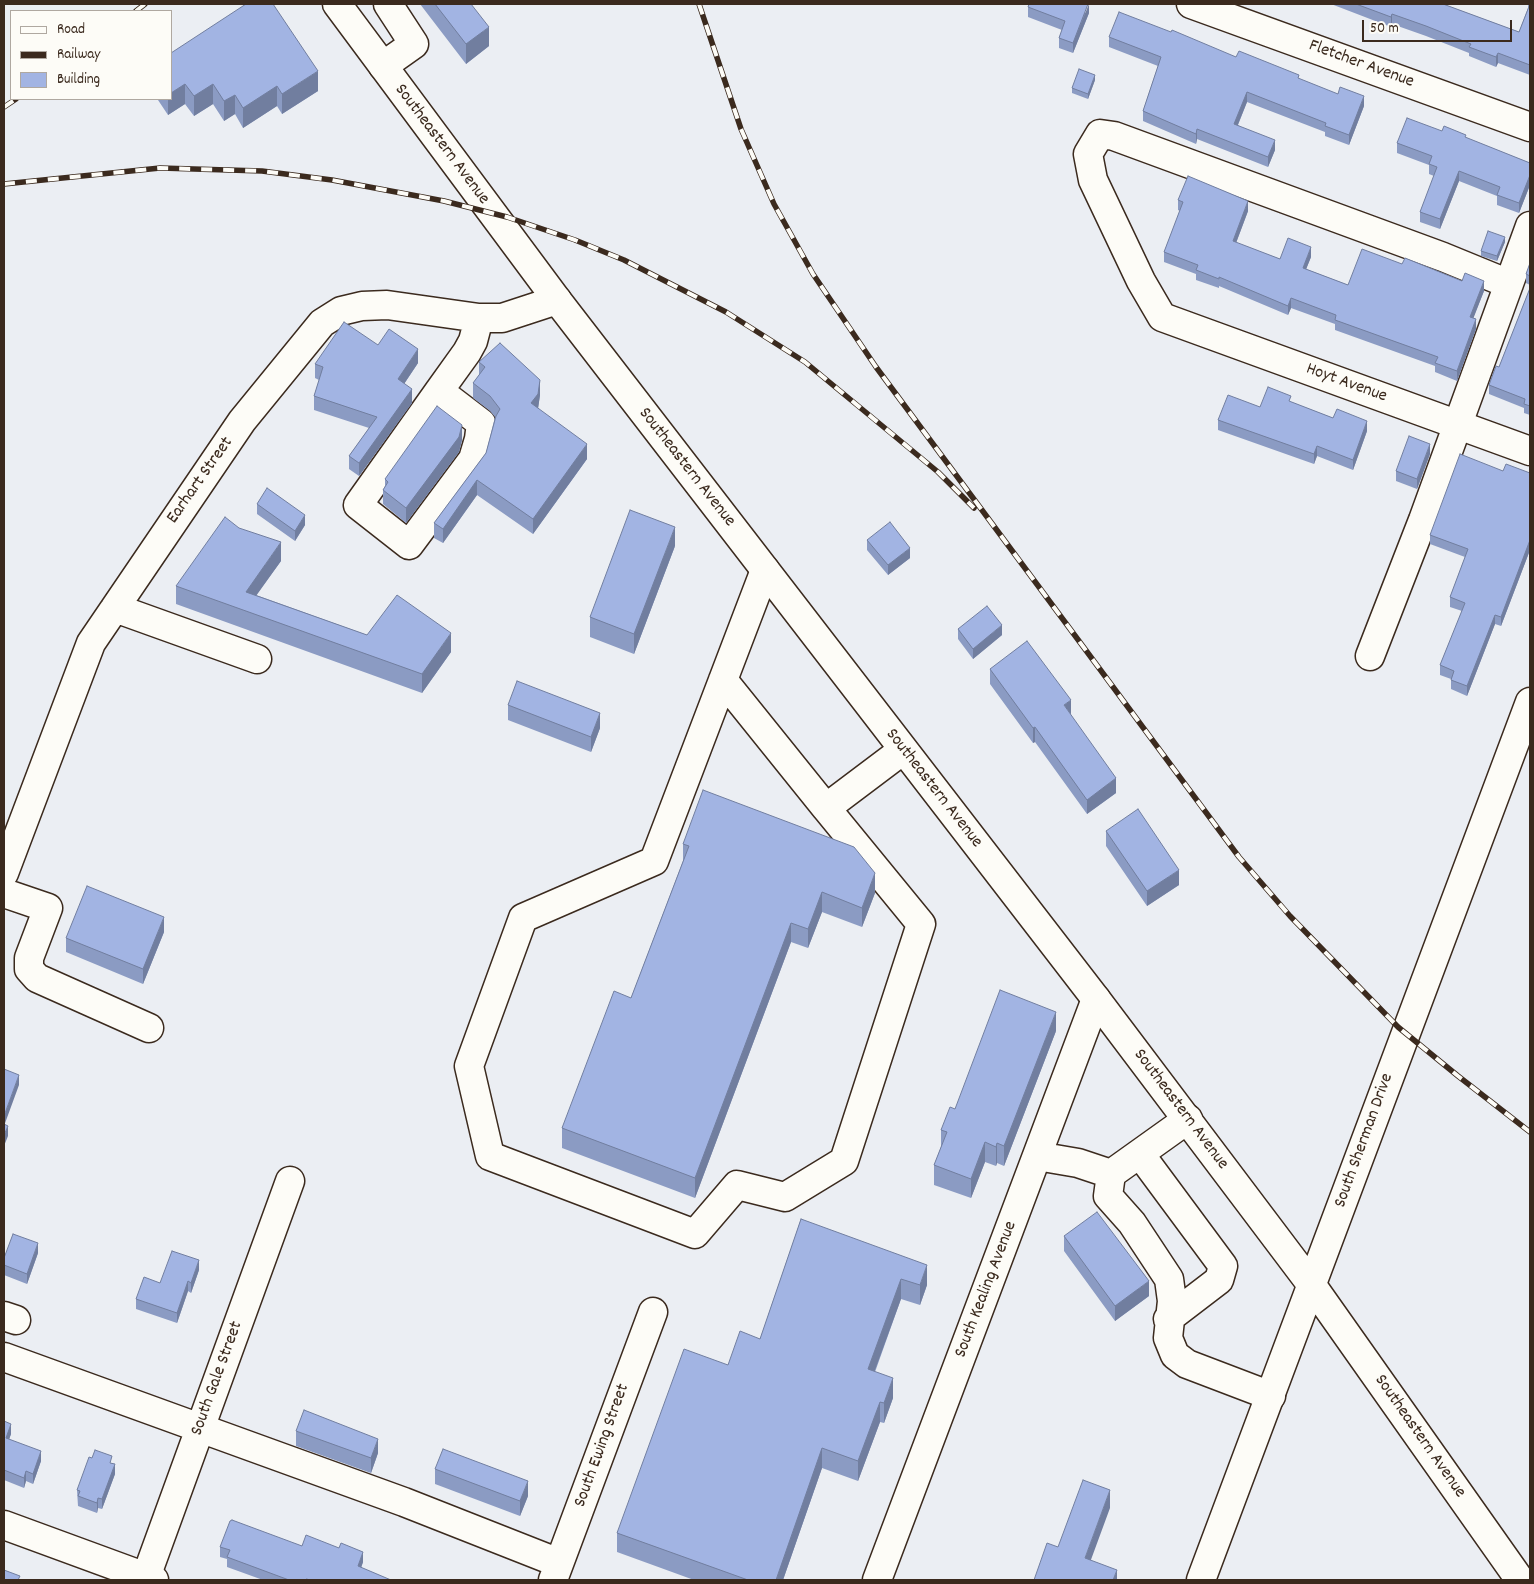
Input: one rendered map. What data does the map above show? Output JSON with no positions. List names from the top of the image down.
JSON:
{
  "streets": {
    "main road": [
      "Fletcher Avenue",
      "Southeastern Avenue",
      "Hoyt Avenue",
      "Earhart Street",
      "South Sherman Drive",
      "South Kealing Avenue",
      "South Gale Street",
      "South Ewing Street"
    ]
  },
  "crossings": [
    ["Southeastern Avenue", "Earhart Street"],
    ["Southeastern Avenue", "South Sherman Drive"],
    ["Southeastern Avenue", "South Kealing Avenue"]
  ],
  "legend": ["Road", "Railway", "Building"],
  "scale_bar": "50 m"
}
